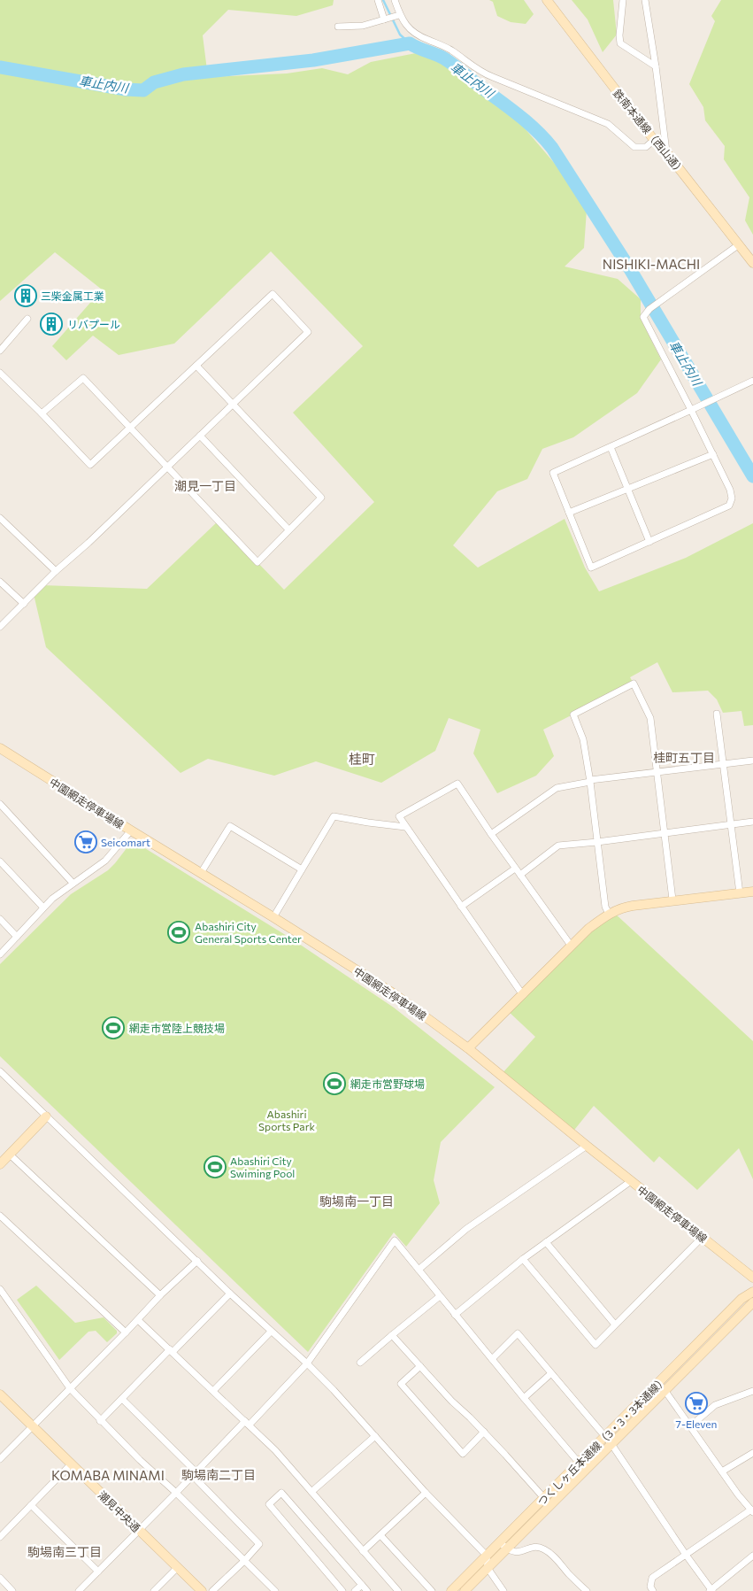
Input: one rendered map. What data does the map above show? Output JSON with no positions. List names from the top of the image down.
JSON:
{
  "streets": {
    "street": [
      "鉄南本通線（西山通）",
      "中園網走停車場線",
      "つくしヶ丘本通線（3・3・3本通線）",
      "潮見中央通"
    ]
  },
  "districts": [
    "NISHIKI-MACHI",
    "潮見一丁目",
    "桂町五丁目",
    "桂町",
    "駒場南一丁目",
    "駒場南二丁目",
    "KOMABA MINAMI",
    "駒場南三丁目"
  ],
  "water": ["車止内川"],
  "parks": ["Abashiri Sports Park"],
  "places": {
    "building": ["三柴金属工業", "リバプール"],
    "supermarket": ["Seicomart", "7-Eleven"],
    "sports": [
      "Abashiri City General Sports Center",
      "網走市営陸上競技場",
      "網走市営野球場",
      "Abashiri City Swiming Pool"
    ]
  }
}
